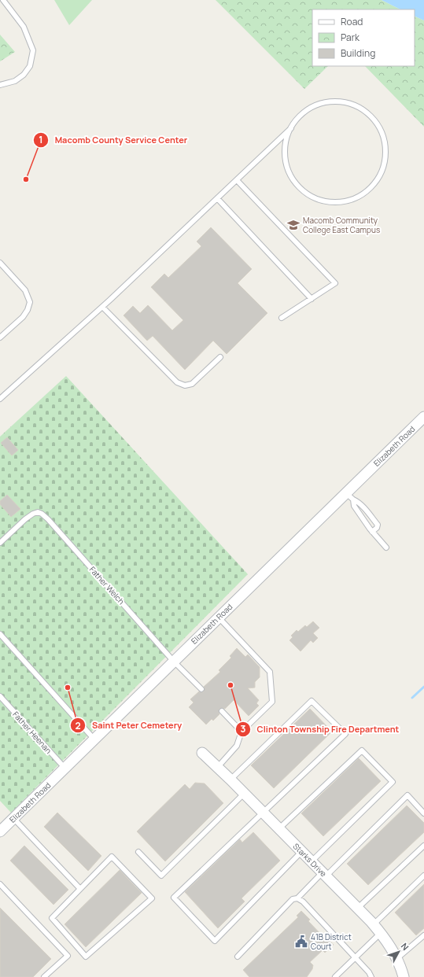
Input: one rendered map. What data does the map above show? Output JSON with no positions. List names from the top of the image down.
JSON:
{
  "streets": {
    "street": ["Elizabeth Road", "Starks Drive"],
    "lane": ["Father Welch", "Father Heenan"]
  },
  "crossings": [
    ["Elizabeth Road", "Father Welch"],
    ["Elizabeth Road", "Father Heenan"]
  ],
  "places": {
    "other": ["Macomb County Service Center", "Clinton Township Fire Department", "Saint Peter Cemetery"],
    "school or university": ["Macomb Community College East Campus"],
    "public building": ["41B District Court"]
  },
  "legend": ["Road", "Park", "Building"],
  "north": "top right"
}
